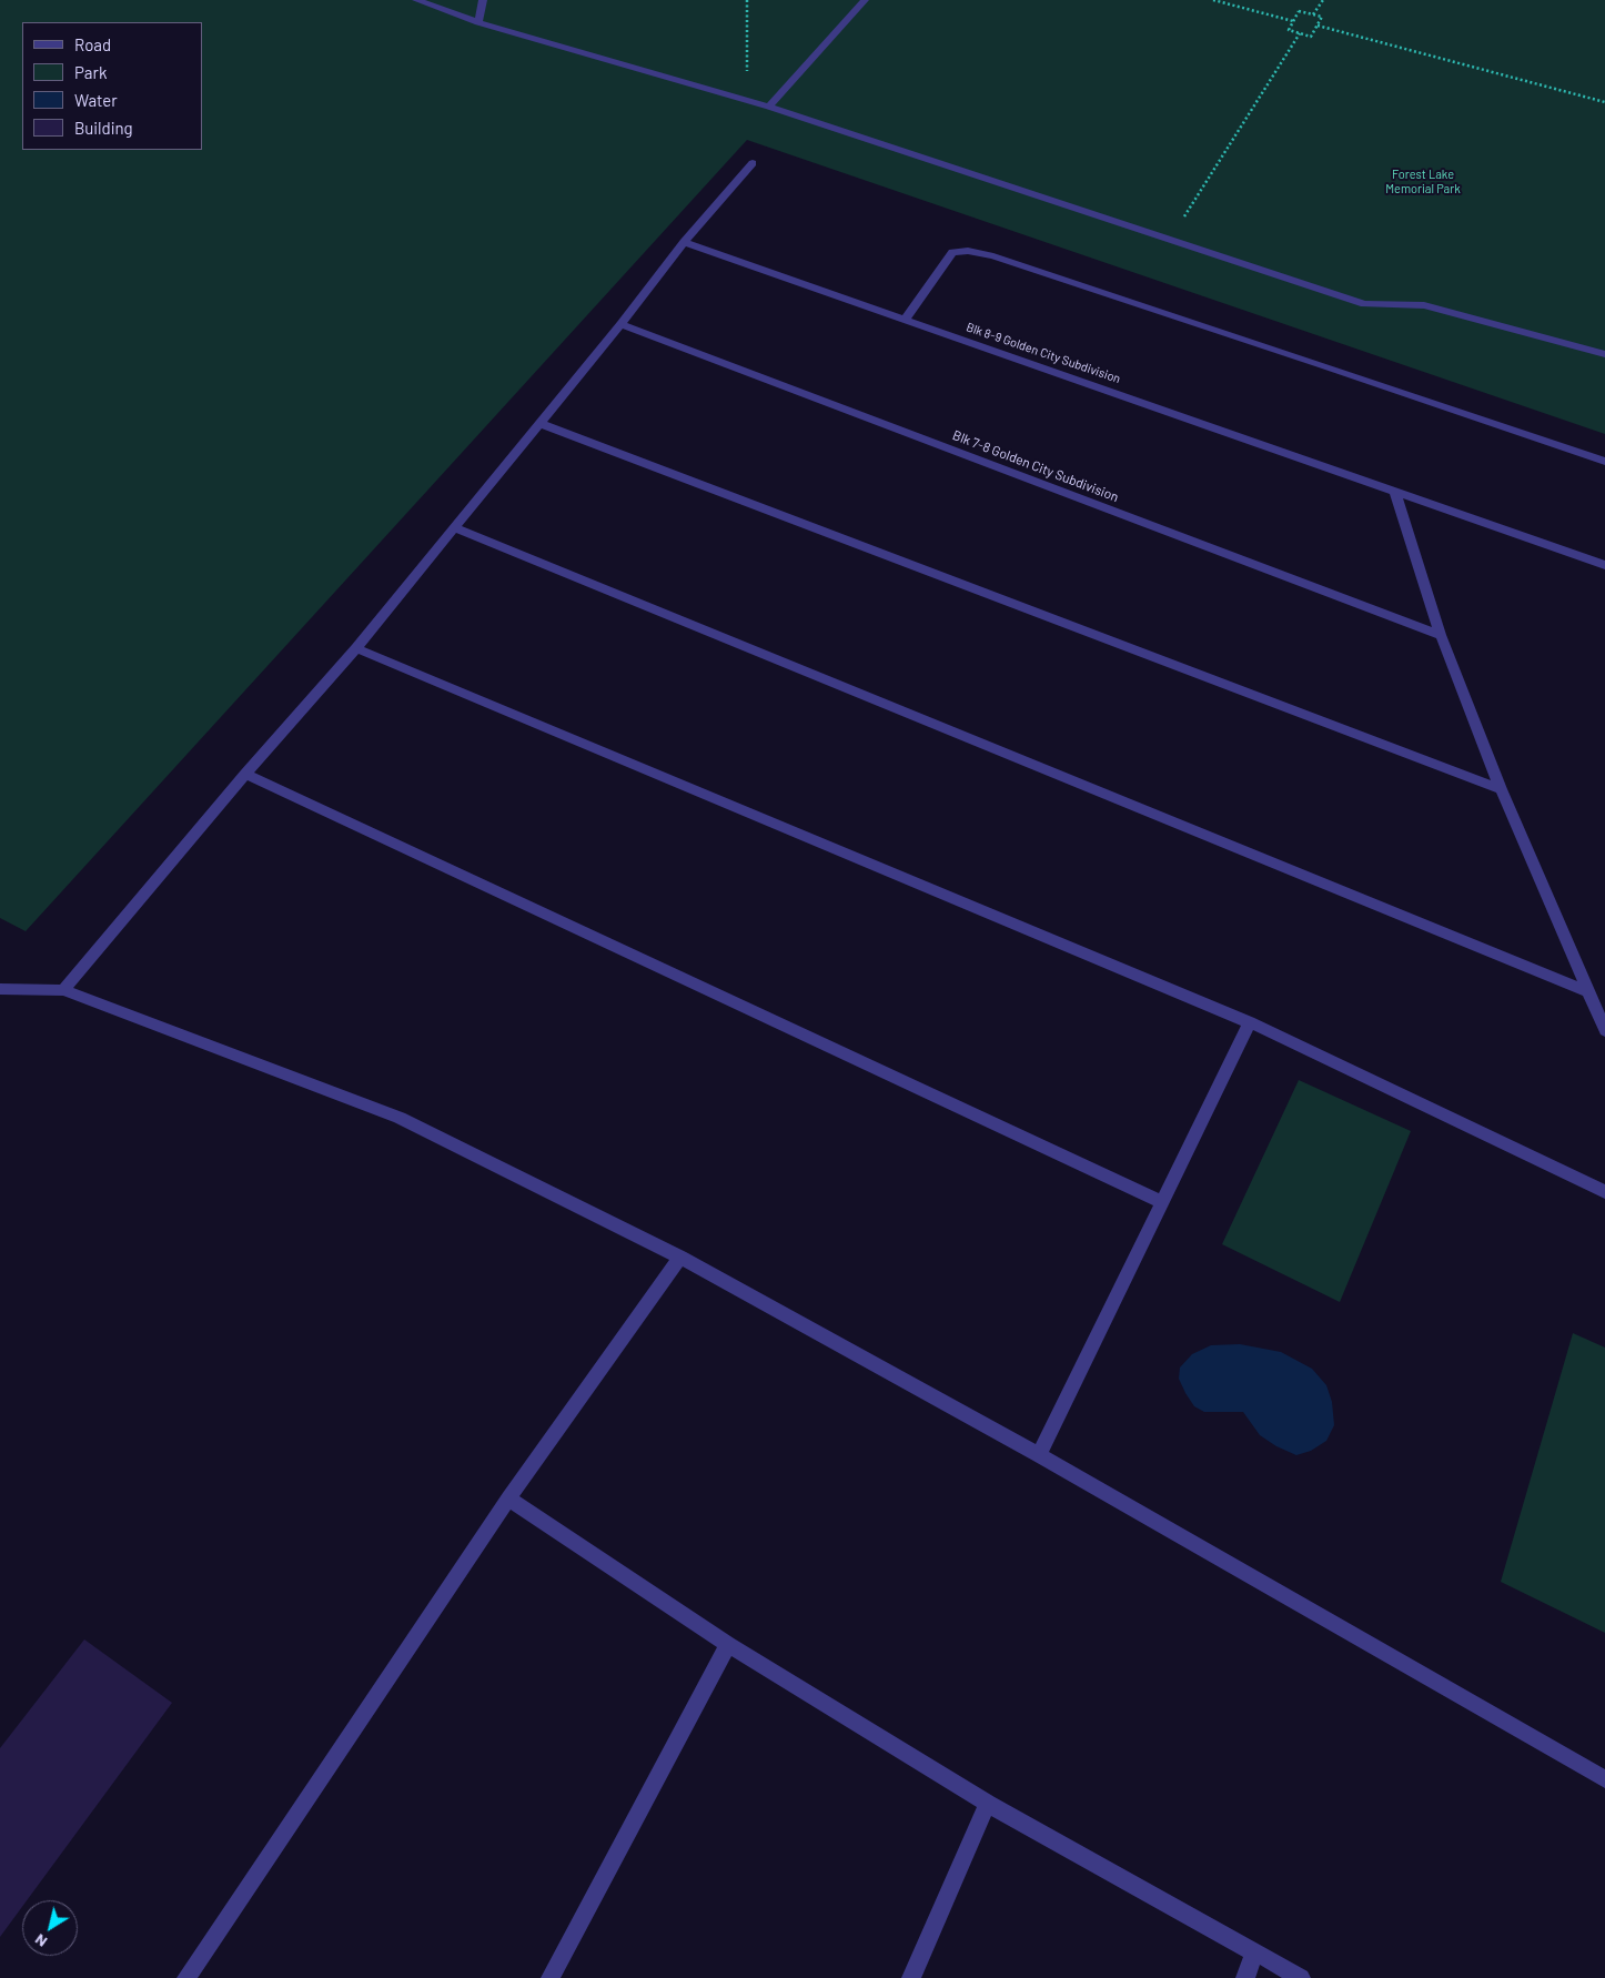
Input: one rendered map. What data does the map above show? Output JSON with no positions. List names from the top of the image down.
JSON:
{
  "streets": {
    "street": ["Blk 8-9 Golden City Subdivision", "Blk 7-8 Golden City Subdivision"]
  },
  "parks": ["Forest Lake Memorial Park"],
  "legend": [
    "Road",
    "Park",
    "Water",
    "Building"
  ],
  "north": "bottom left"
}
